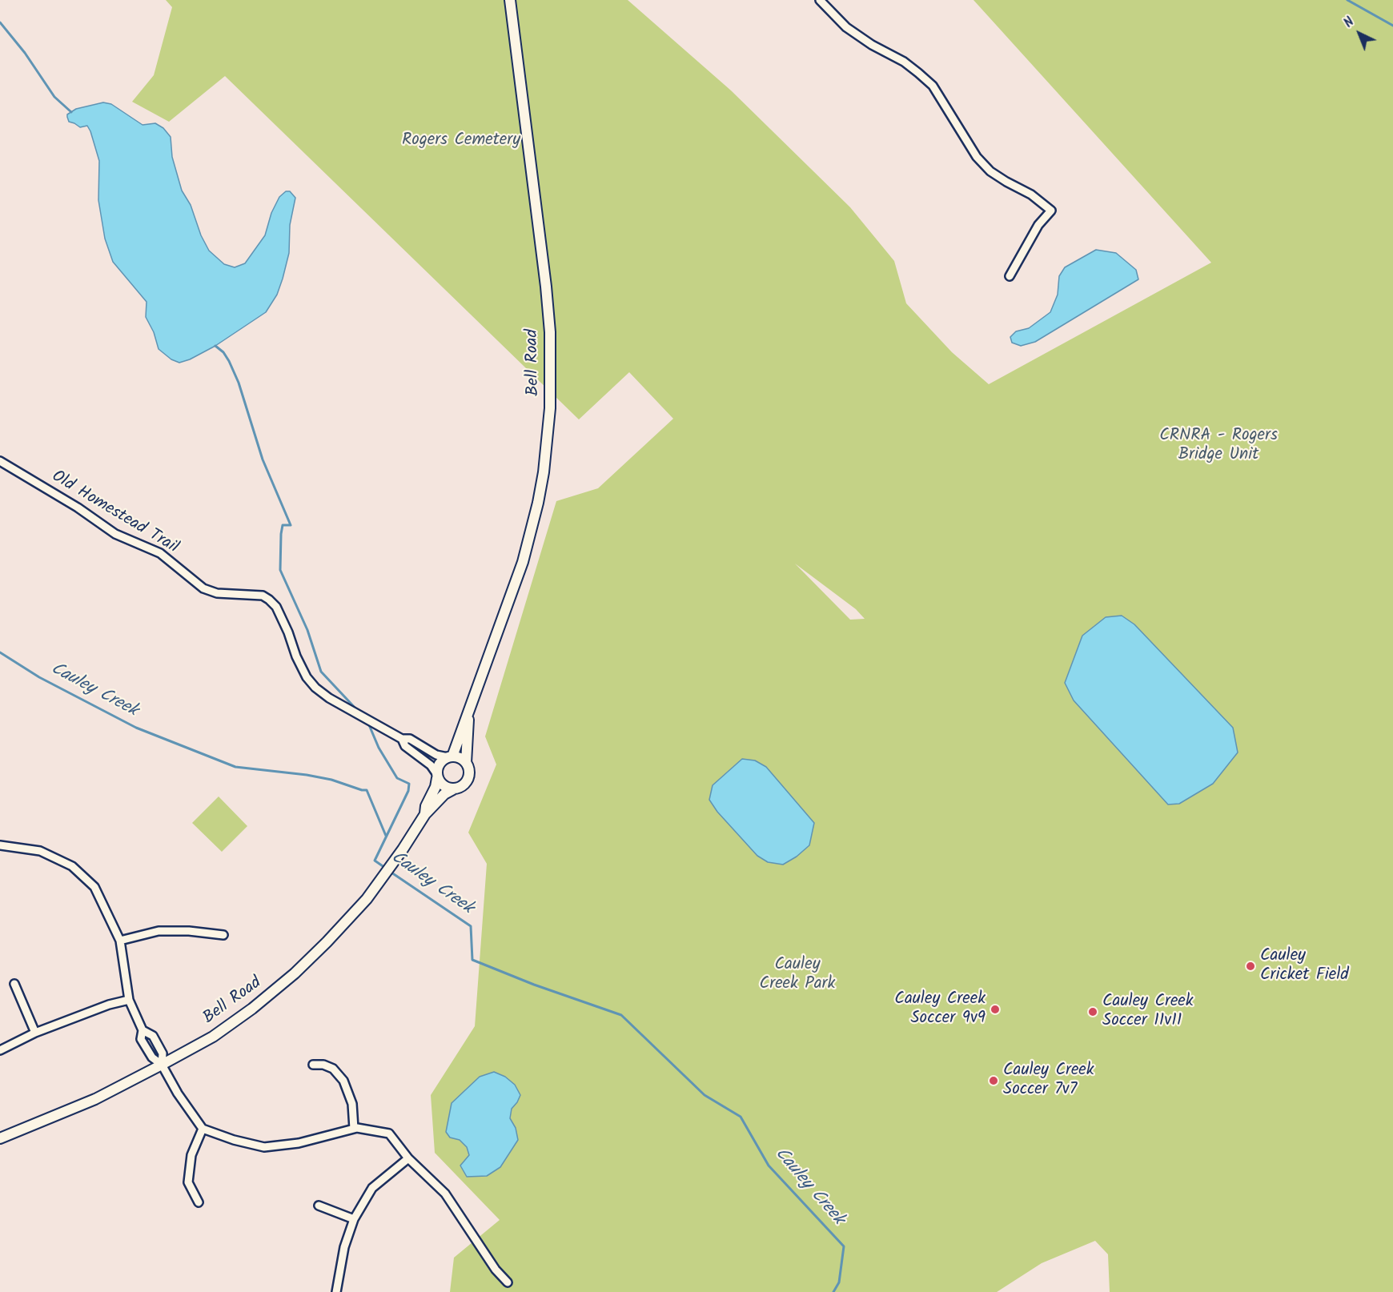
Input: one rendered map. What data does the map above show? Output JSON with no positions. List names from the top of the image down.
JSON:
{
  "streets": {
    "street": ["Bell Road", "Old Homestead Trail"]
  },
  "water": ["Cauley Creek"],
  "parks": ["Rogers Cemetery", "CRNRA - Rogers Bridge Unit", "Cauley Creek Park"],
  "places": [
    "Cauley Cricket Field",
    "Cauley Creek Soccer 9v9",
    "Cauley Creek Soccer 11v11",
    "Cauley Creek Soccer 7v7"
  ],
  "north": "top left"
}
